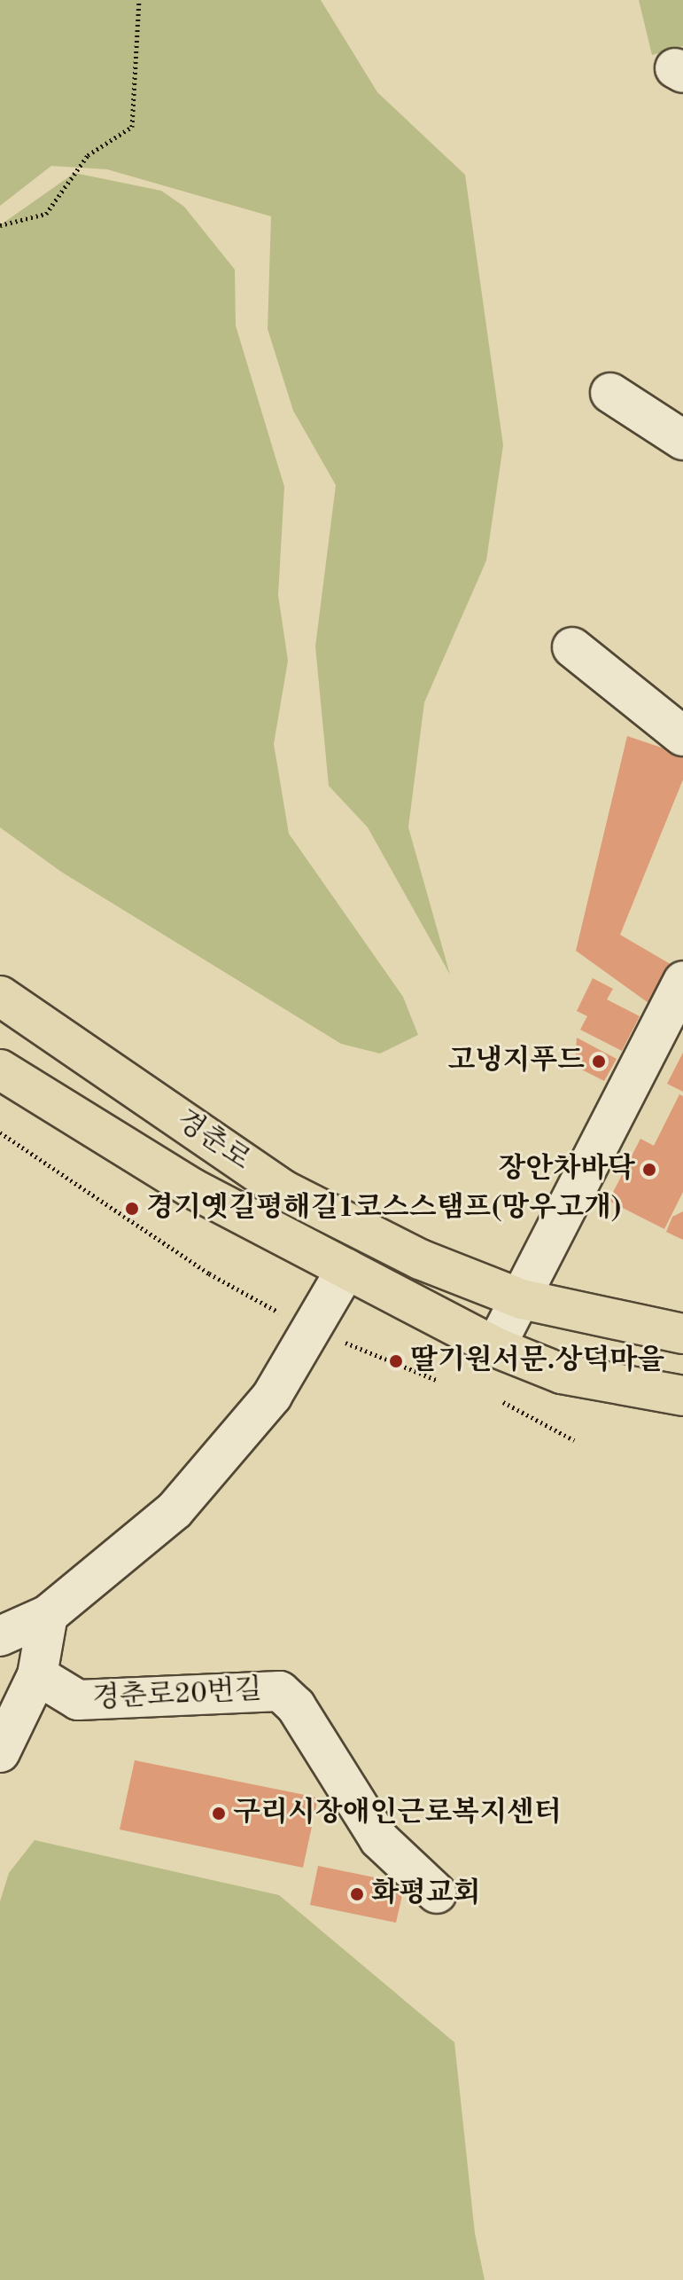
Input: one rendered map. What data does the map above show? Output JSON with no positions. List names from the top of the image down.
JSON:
{
  "streets": {
    "main road": ["경춘로"],
    "street": ["경춘로20번길"]
  },
  "places": [
    "고냉지푸드",
    "장안차바닥",
    "경기옛길평해길1코스스탬프(망우고개)",
    "딸기원서문.상덕마을",
    "구리시장애인근로복지센터",
    "화평교회"
  ]
}
